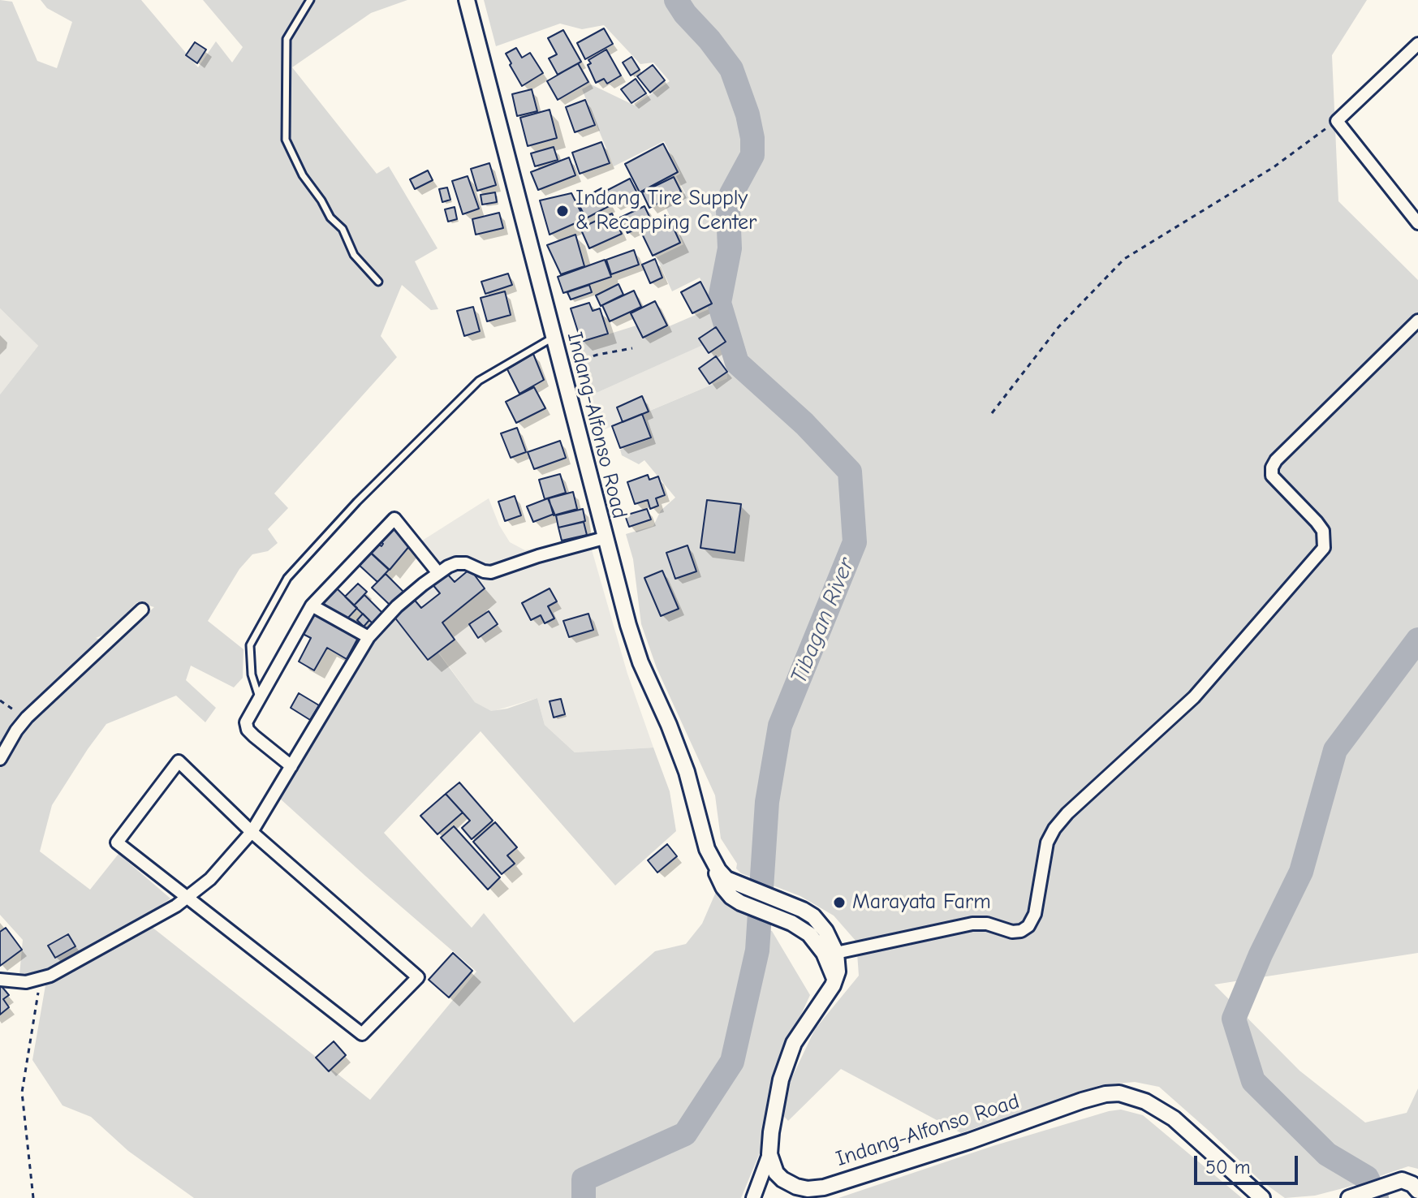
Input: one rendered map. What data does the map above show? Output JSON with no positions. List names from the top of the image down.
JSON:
{
  "streets": {
    "main road": ["Indang-Alfonso Road"]
  },
  "water": ["Tibagan River"],
  "places": ["Indang Tire Supply & Recapping Center", "Marayata Farm"],
  "scale_bar": "50 m"
}
